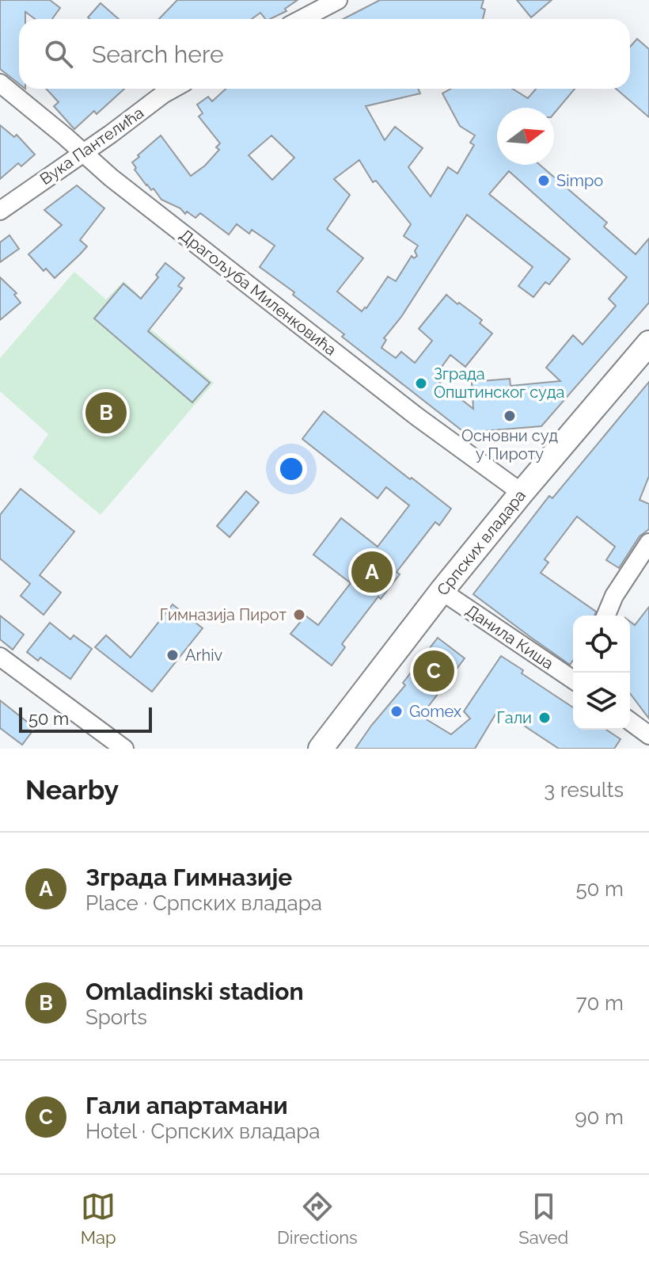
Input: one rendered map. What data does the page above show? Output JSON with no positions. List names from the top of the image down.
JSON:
{
  "streets": {
    "main road": ["Српских владара"],
    "street": ["Вука Пантелића", "Драгољуба Миленковића", "Данила Киша"]
  },
  "crossings": [
    ["Вука Пантелића", "Драгољуба Миленковића"],
    ["Драгољуба Миленковића", "Српских владара"],
    ["Српских владара", "Данила Киша"]
  ],
  "places": [
    "Simpo",
    "Зграда Општинског суда",
    "Основни суд у Пироту",
    "Гимназија Пирот",
    "Arhiv",
    "Gomex",
    "Гали"
  ],
  "scale_bar": "50 m",
  "north": "right",
  "page": {
    "search": "Search here",
    "pins": ["B", "A", "C"],
    "scale": "50 m",
    "heading": ["Nearby", "3 results"],
    "list": [
      {
        "mark": "A",
        "name": "Зграда Гимназије",
        "note": "Place · Српских владара",
        "value": "50 m"
      },
      {
        "mark": "B",
        "name": "Omladinski stadion",
        "note": "Sports",
        "value": "70 m"
      },
      {
        "mark": "C",
        "name": "Гали апартамани",
        "note": "Hotel · Српских владара",
        "value": "90 m"
      }
    ],
    "nav": ["Map", "Directions", "Saved"]
  }
}
